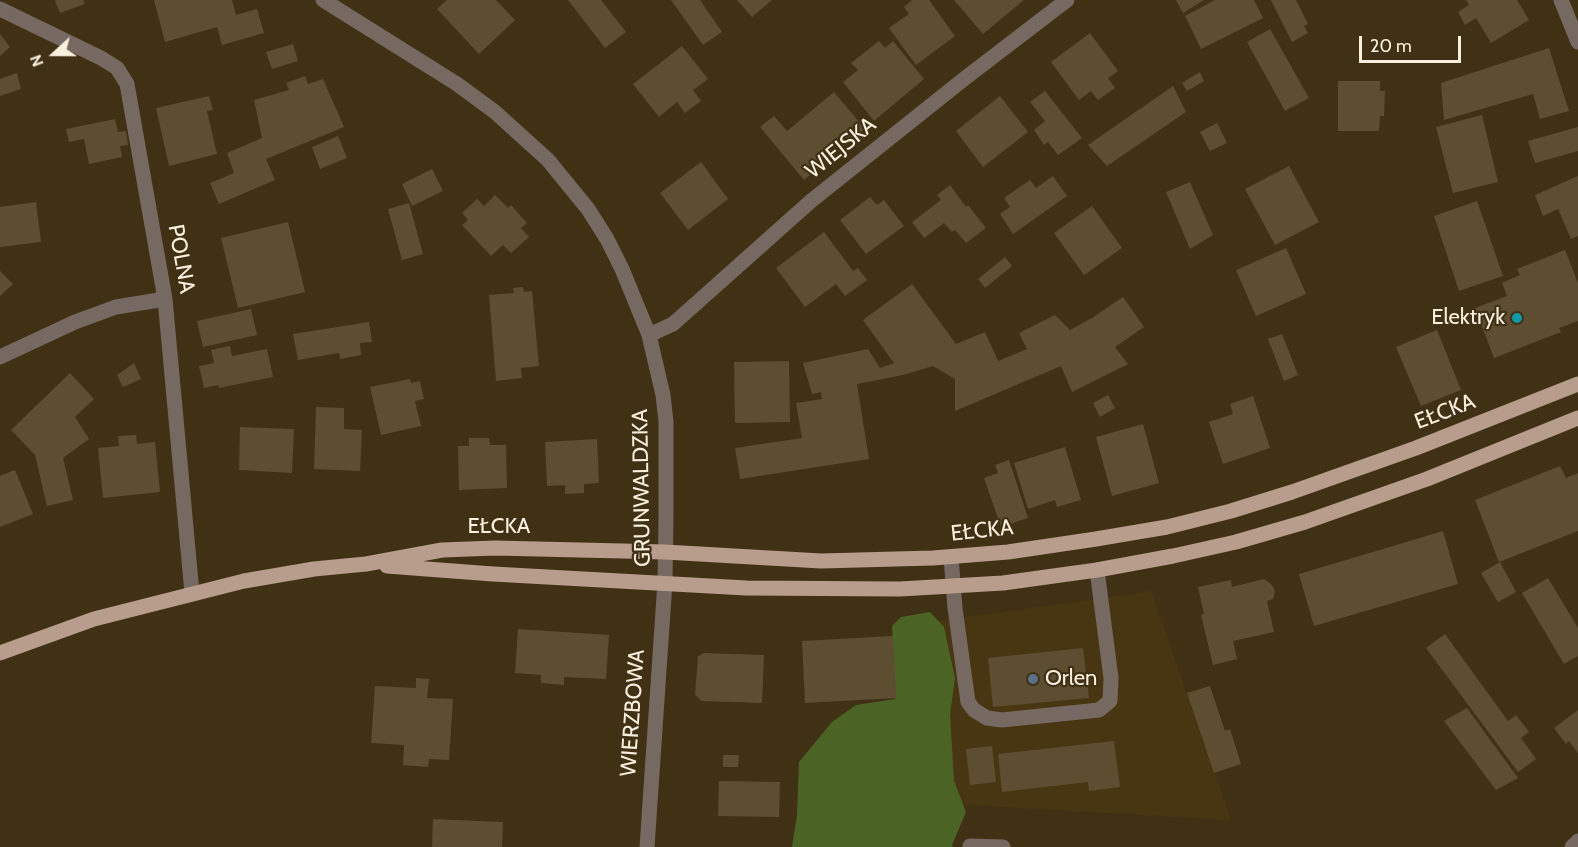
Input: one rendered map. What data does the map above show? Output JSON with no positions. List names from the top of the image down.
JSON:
{
  "streets": {
    "main road": ["EŁCKA"],
    "street": [
      "WIEJSKA",
      "POLNA",
      "GRUNWALDZKA",
      "WIERZBOWA"
    ]
  },
  "crossings": [
    ["WIEJSKA", "GRUNWALDZKA"],
    ["POLNA", "EŁCKA"],
    ["EŁCKA", "GRUNWALDZKA"],
    ["EŁCKA", "WIERZBOWA"],
    ["GRUNWALDZKA", "WIERZBOWA"]
  ],
  "places": ["Elektryk", "Orlen"],
  "scale_bar": "20 m",
  "north": "left"
}
